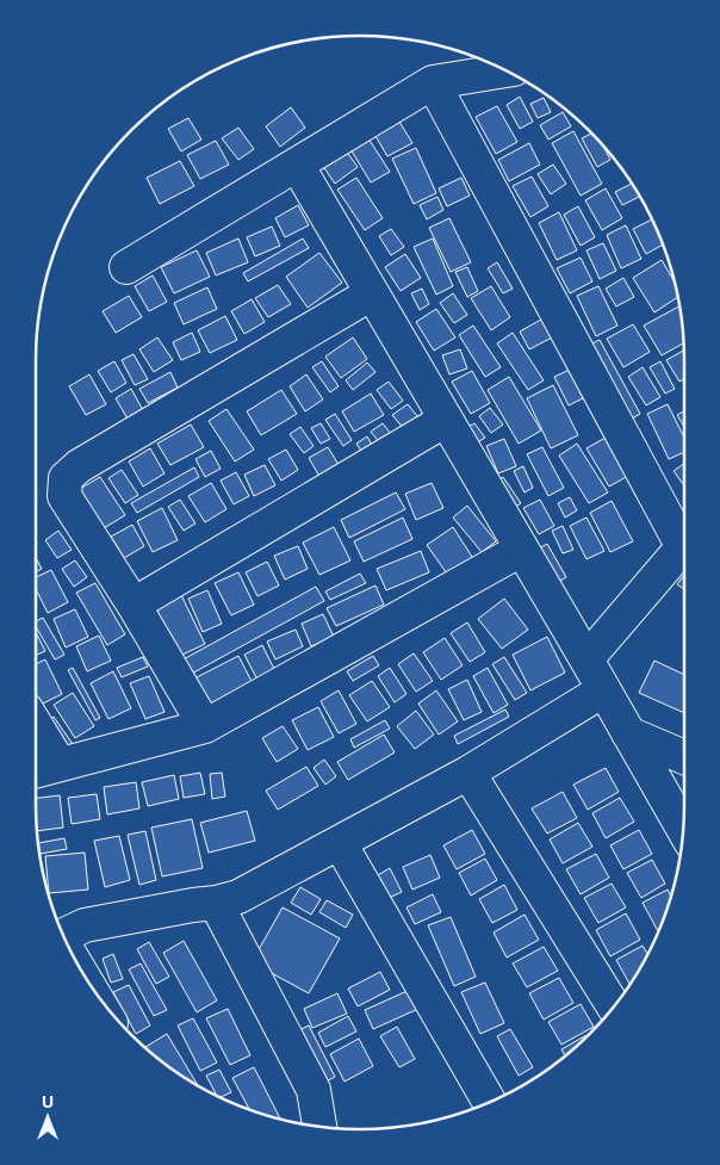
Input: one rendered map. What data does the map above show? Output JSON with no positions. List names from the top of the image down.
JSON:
{
  "north": "top"
}
